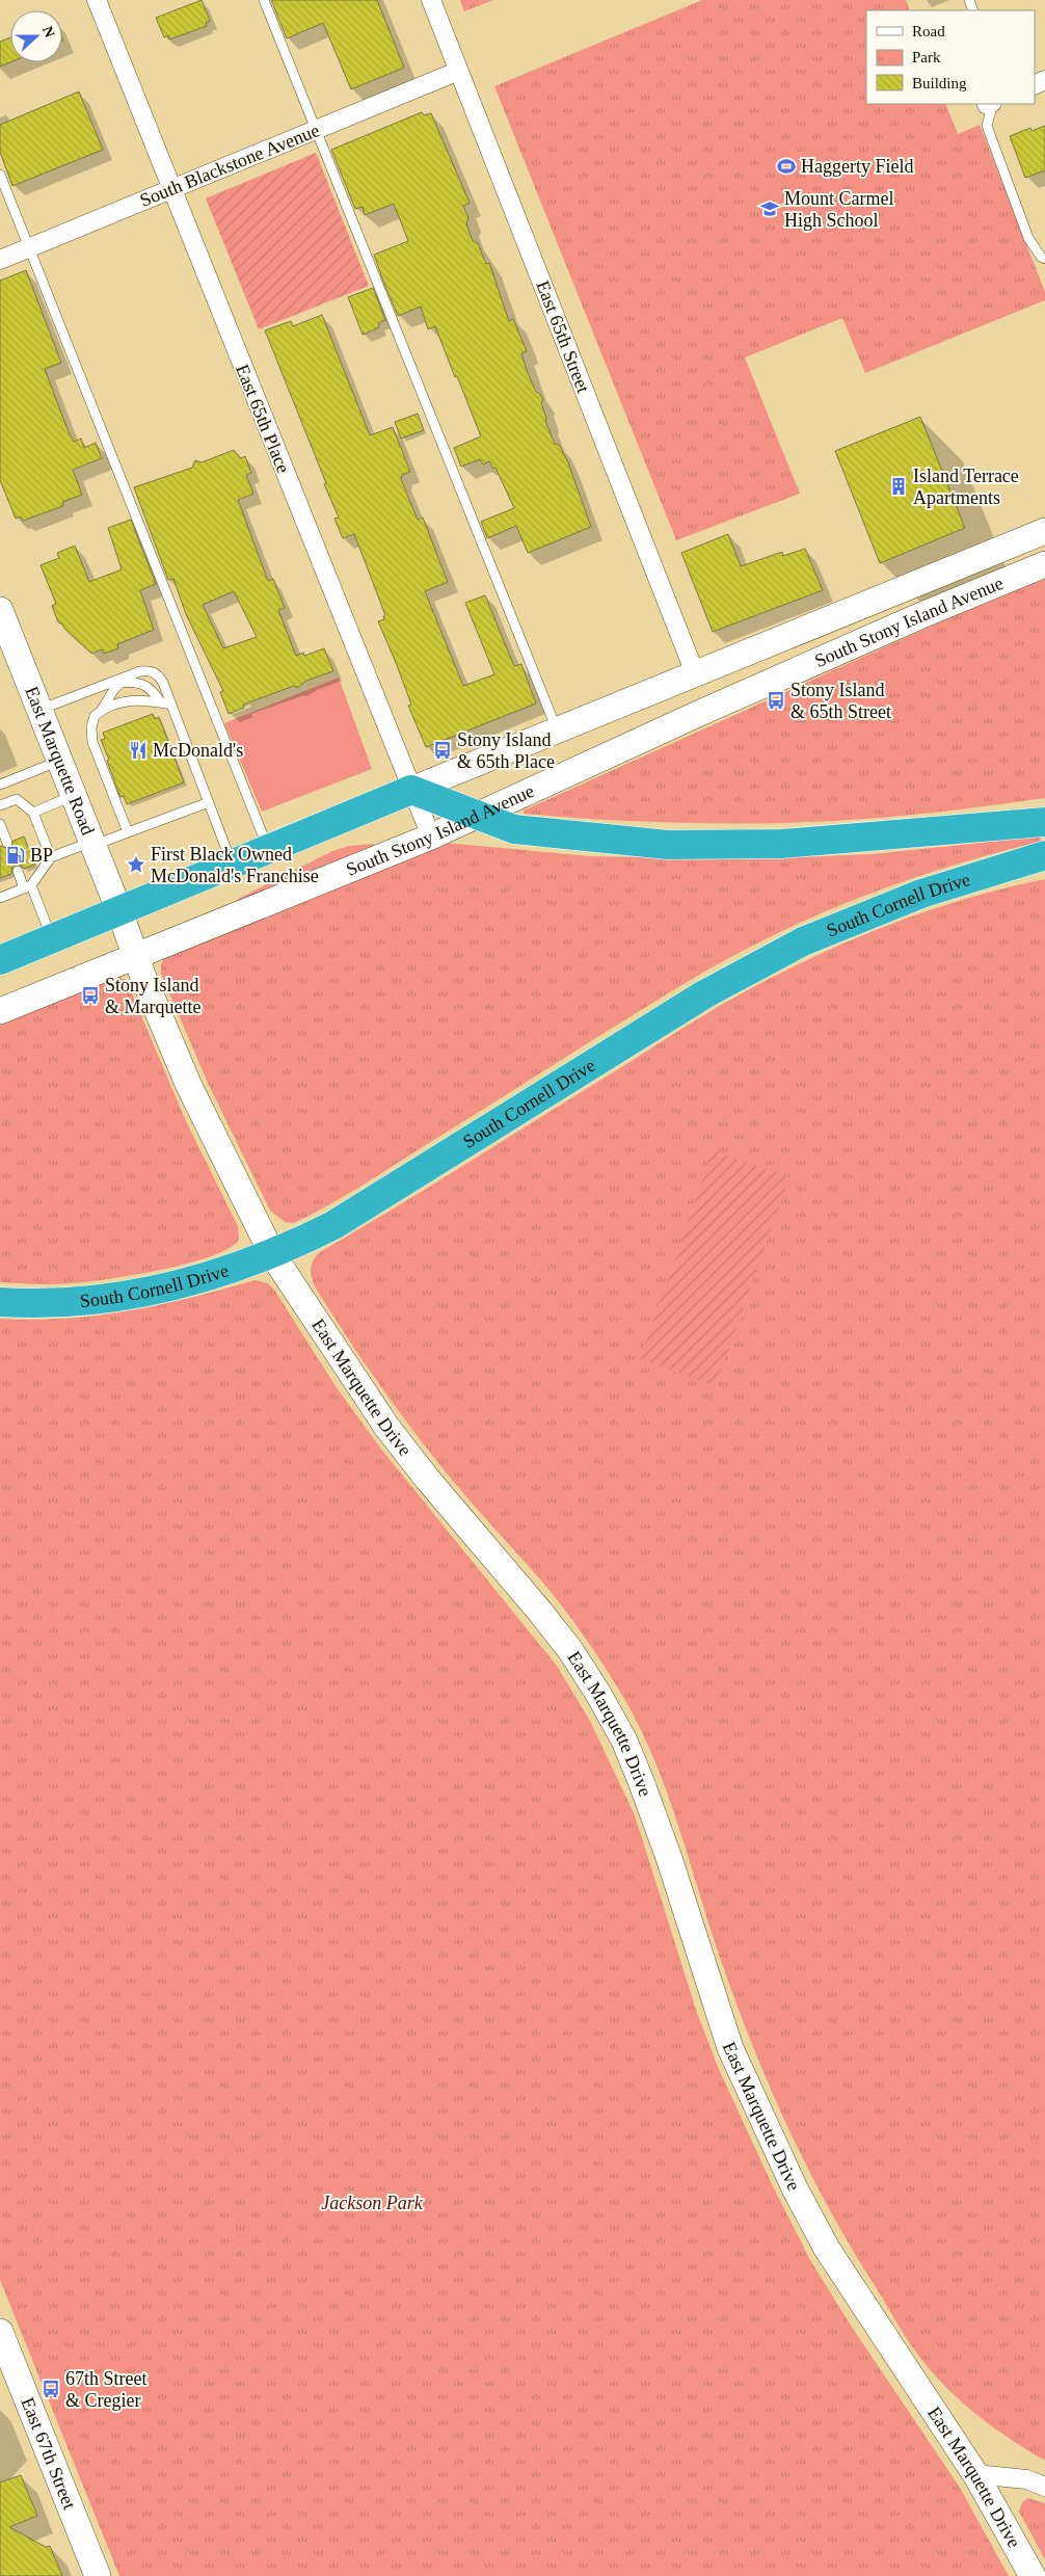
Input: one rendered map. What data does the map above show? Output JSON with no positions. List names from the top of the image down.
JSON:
{
  "streets": {
    "highway": ["South Stony Island Avenue", "South Cornell Drive"],
    "street": [
      "South Blackstone Avenue",
      "East 65th Street",
      "East 65th Place",
      "East Marquette Road",
      "East Marquette Drive",
      "East 67th Street"
    ]
  },
  "crossings": [
    ["South Blackstone Avenue", "East 65th Street"],
    ["South Blackstone Avenue", "East 65th Place"],
    ["East 65th Street", "South Stony Island Avenue"],
    ["East 65th Place", "South Stony Island Avenue"],
    ["South Stony Island Avenue", "East Marquette Road"],
    ["South Stony Island Avenue", "East Marquette Drive"],
    ["East Marquette Road", "East Marquette Drive"],
    ["South Cornell Drive", "East Marquette Drive"]
  ],
  "parks": ["Jackson Park"],
  "places": {
    "sports": ["Haggerty Field"],
    "school or university": ["Mount Carmel High School"],
    "building": ["Island Terrace Apartments"],
    "bus stop": [
      "Stony Island & 65th Street",
      "Stony Island & 65th Place",
      "Stony Island & Marquette",
      "67th Street & Cregier"
    ],
    "restaurant": ["McDonald's"],
    "fuel station": ["BP"],
    "place": ["First Black Owned McDonald's Franchise"]
  },
  "legend": ["Road", "Park", "Building"],
  "north": "right"
}
